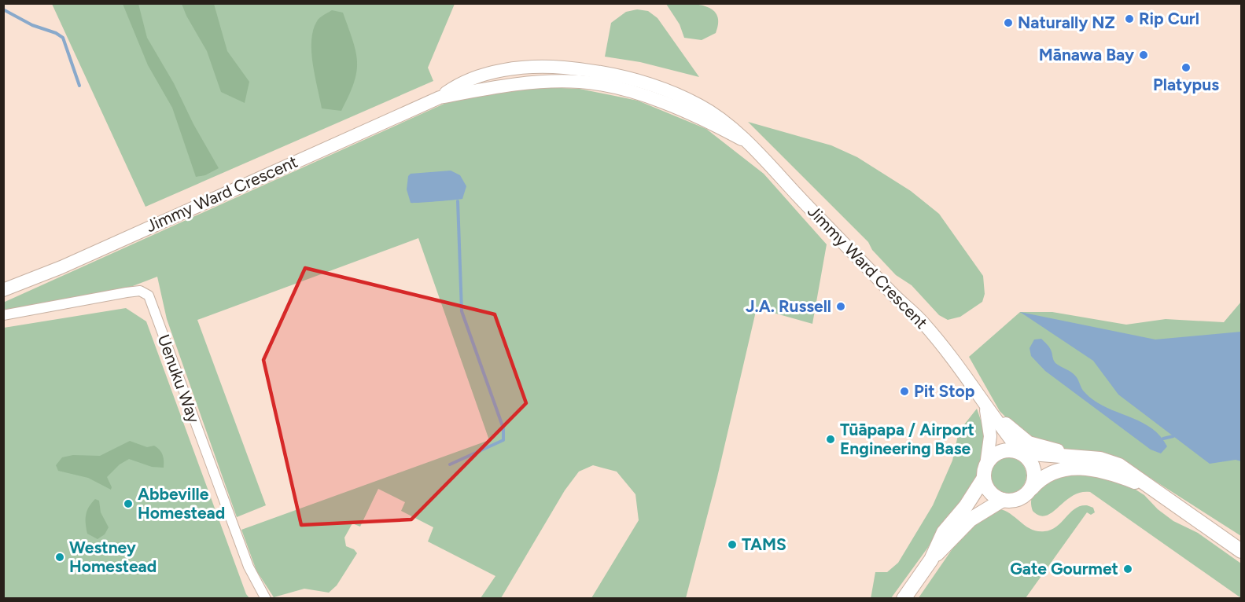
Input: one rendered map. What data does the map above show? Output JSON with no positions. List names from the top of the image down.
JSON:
{
  "streets": {
    "street": ["Jimmy Ward Crescent", "Uenuku Way"]
  },
  "places": [
    "Rip Curl",
    "Naturally NZ",
    "Mānawa Bay",
    "Platypus",
    "J.A. Russell",
    "Pit Stop",
    "Tūāpapa / Airport Engineering Base",
    "Abbeville Homestead",
    "TAMS",
    "Westney Homestead",
    "Gate Gourmet"
  ]
}
